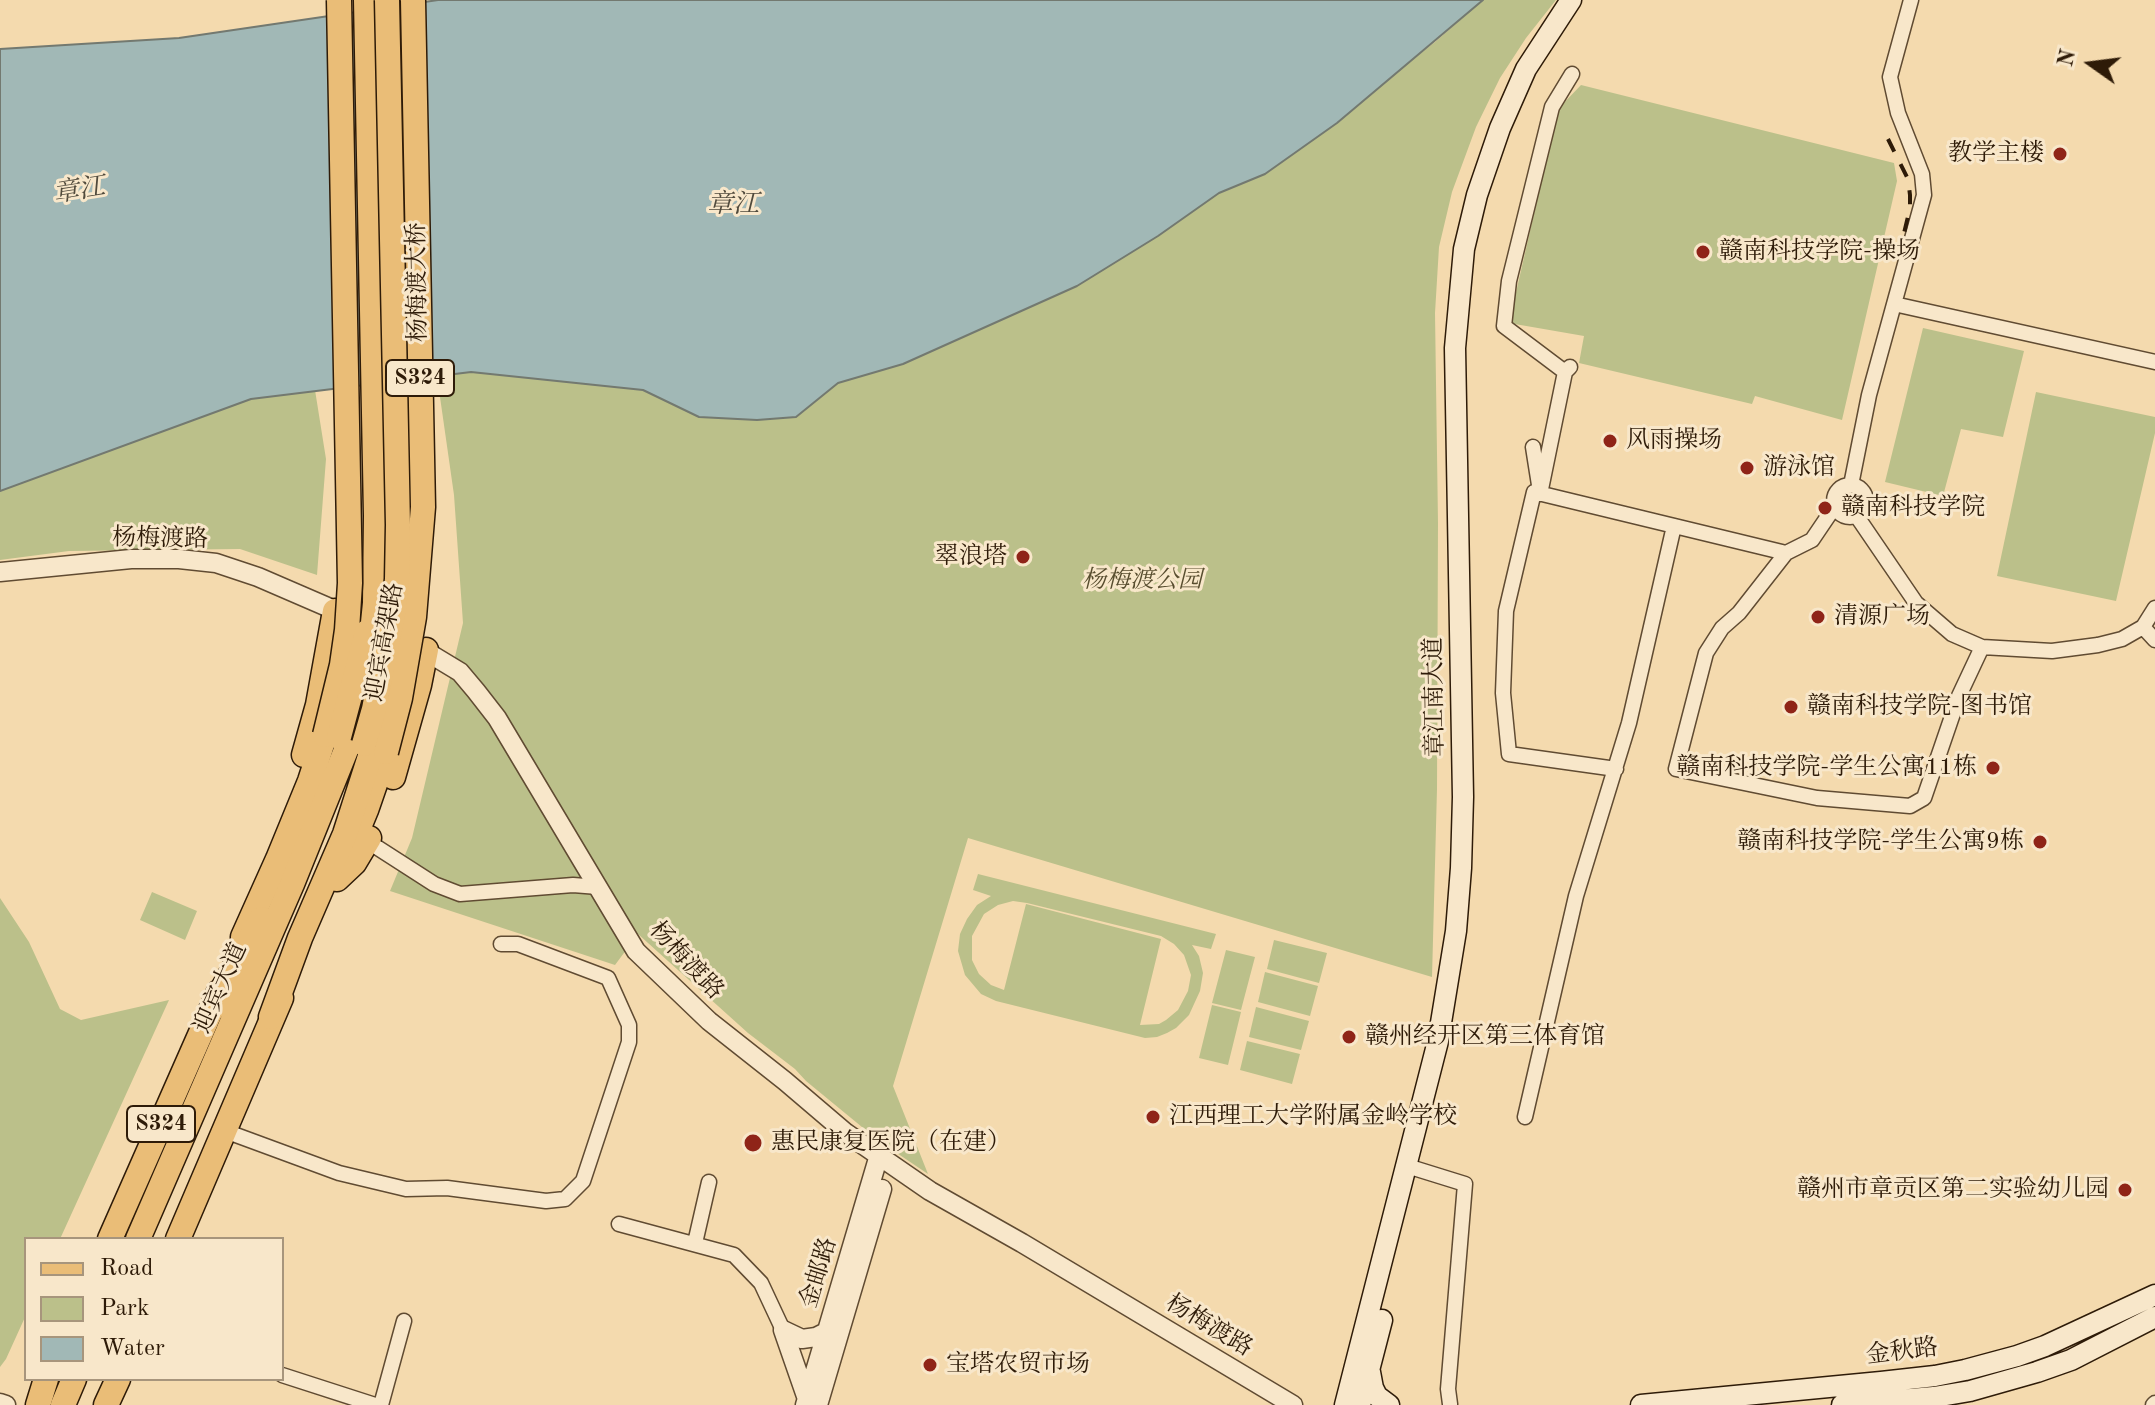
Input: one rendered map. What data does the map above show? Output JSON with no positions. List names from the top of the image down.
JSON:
{
  "streets": {
    "main road": [
      "杨梅渡大桥",
      "S324",
      "迎宾高架路",
      "章江南大道",
      "迎宾大道",
      "金秋路"
    ],
    "street": ["杨梅渡路", "金邮路"]
  },
  "crossings": [
    ["杨梅渡大桥", "S324"],
    ["杨梅渡路", "金邮路"]
  ],
  "water": ["章江"],
  "parks": ["杨梅渡公园"],
  "places": [
    "教学主楼",
    "赣南科技学院-操场",
    "风雨操场",
    "游泳馆",
    "赣南科技学院",
    "翠浪塔",
    "清源广场",
    "赣南科技学院-图书馆",
    "赣南科技学院-学生公寓11栋",
    "赣南科技学院-学生公寓9栋",
    "赣州经开区第三体育馆",
    "江西理工大学附属金岭学校",
    "惠民康复医院（在建）",
    "赣州市章贡区第二实验幼儿园",
    "宝塔农贸市场"
  ],
  "legend": ["Road", "Park", "Water"],
  "north": "left"
}
